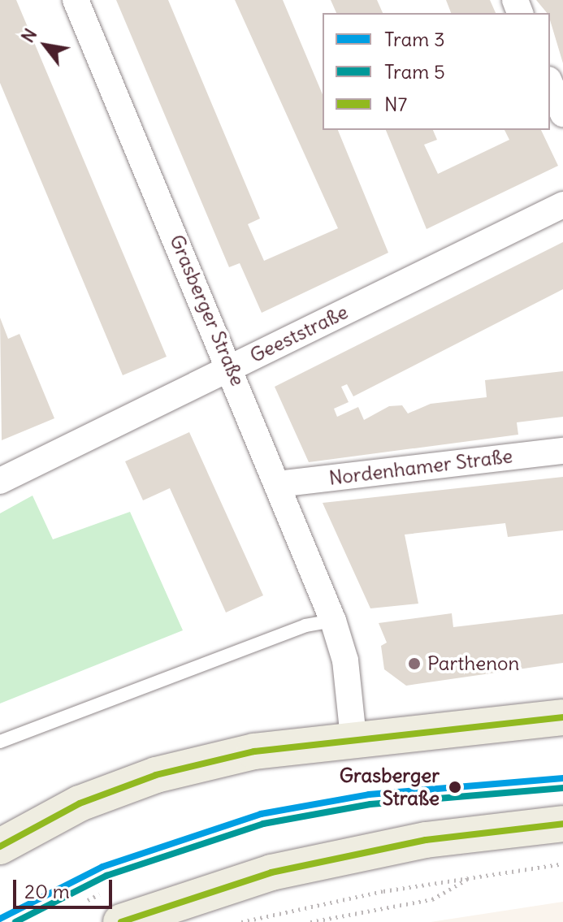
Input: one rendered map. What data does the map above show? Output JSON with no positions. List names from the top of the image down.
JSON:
{
  "streets": {
    "street": ["Grasberger Straße", "Geeststraße", "Nordenhamer Straße"]
  },
  "crossings": [
    ["Grasberger Straße", "Geeststraße"],
    ["Grasberger Straße", "Nordenhamer Straße"]
  ],
  "places": ["Parthenon", "Grasberger Straße"],
  "lines": ["transit line N7", "tram line 3", "tram line 5"],
  "legend": ["Tram 3", "Tram 5", "N7"],
  "scale_bar": "20 m",
  "north": "top left"
}
